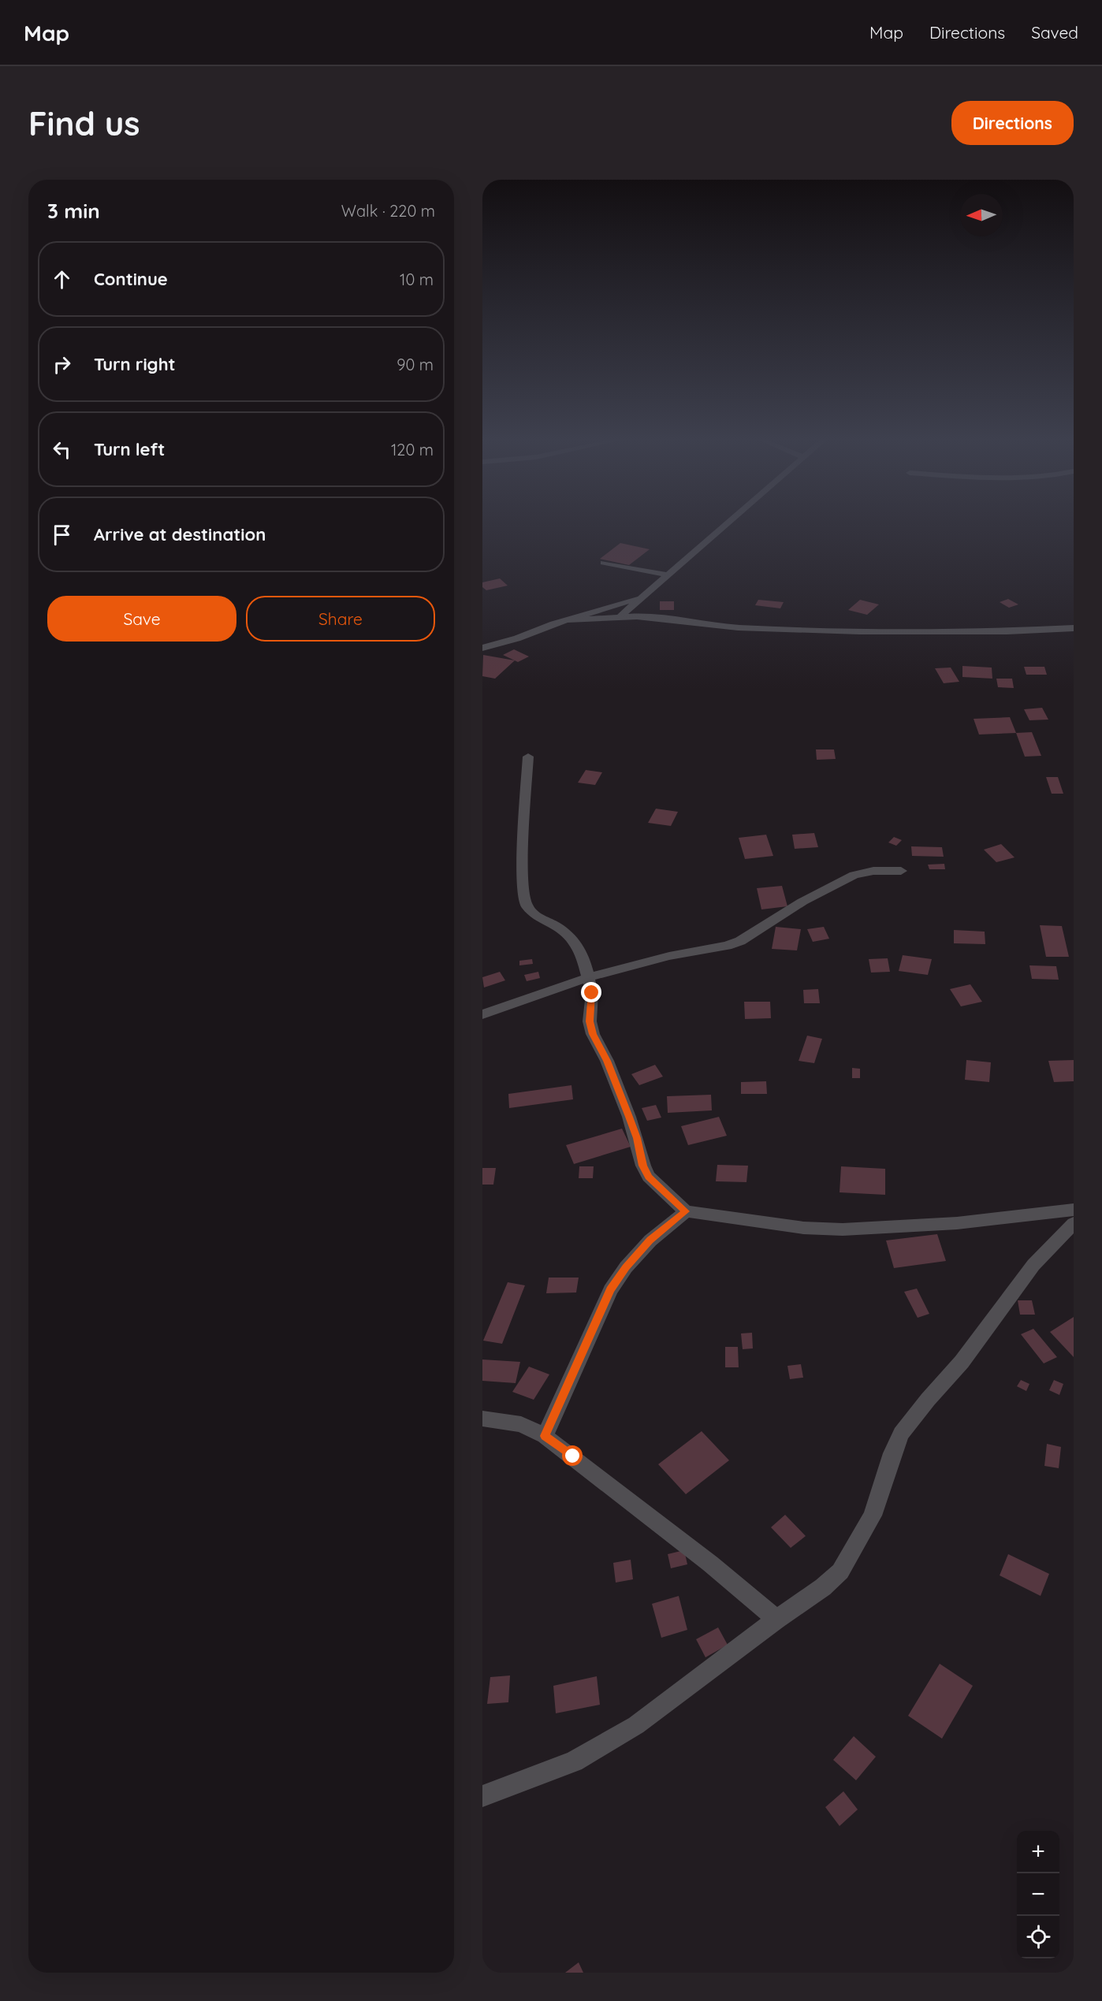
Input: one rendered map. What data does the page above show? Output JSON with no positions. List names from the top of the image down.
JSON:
{
  "north": "left",
  "page": {
    "header": "Map",
    "nav": ["Map", "Directions", "Saved"],
    "buttons": [
      "Directions",
      ["Save", "Share"]
    ],
    "title": "Find us",
    "heading": ["3 min", "Walk · 220 m"],
    "list": [
      ["Continue", "10 m"],
      ["Turn right", "90 m"],
      ["Turn left", "120 m"],
      "Arrive at destination"
    ],
    "map_buttons": ["+", "−"]
  }
}
